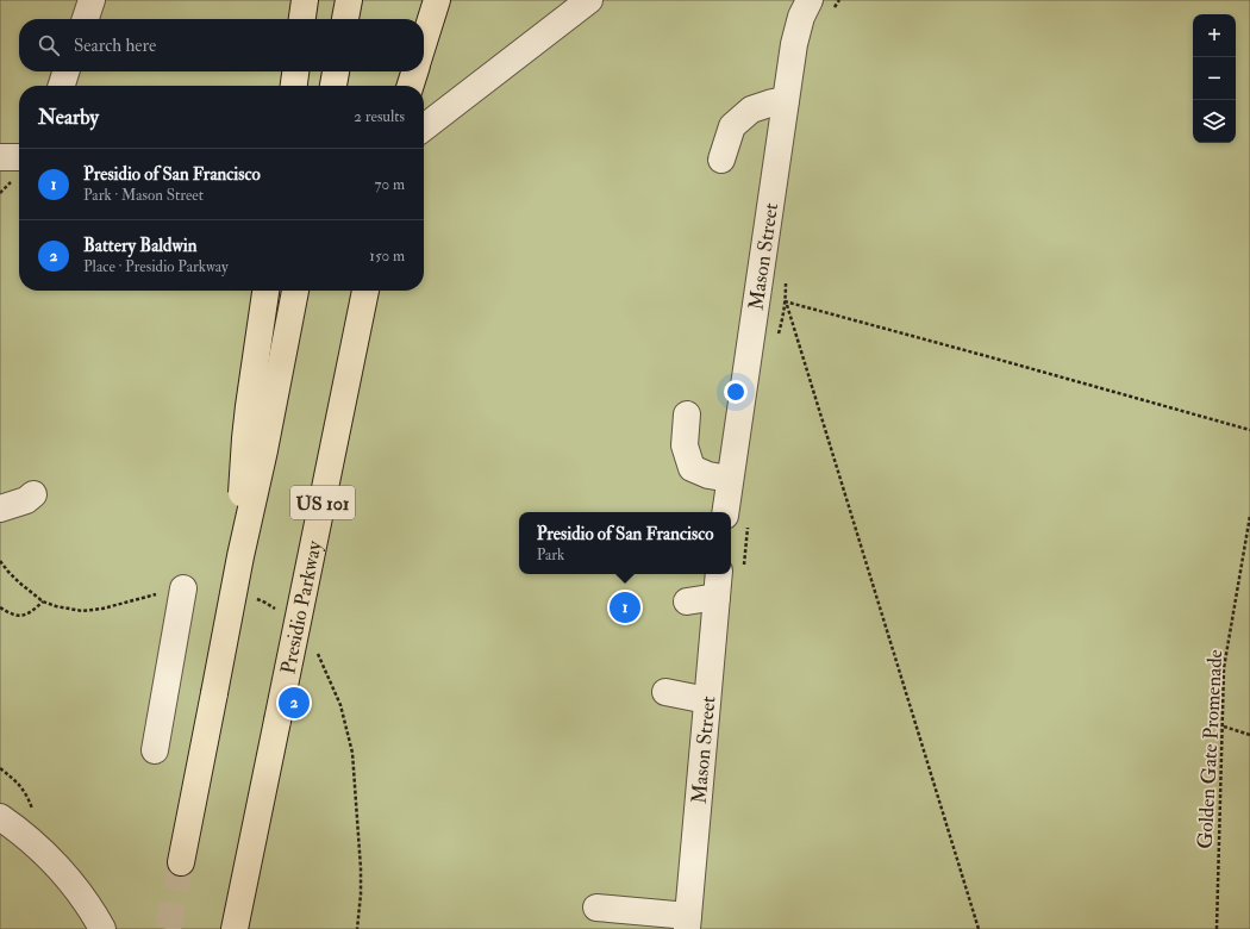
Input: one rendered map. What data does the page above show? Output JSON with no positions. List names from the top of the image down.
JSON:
{
  "streets": {
    "highway": ["US 101", "Presidio Parkway"],
    "street": ["Mason Street"],
    "path": ["Golden Gate Promenade"]
  },
  "page": {
    "map_buttons": ["+", "−"],
    "search": "Search here",
    "heading": ["Nearby", "2 results"],
    "list": [
      {
        "mark": "1",
        "name": "Presidio of San Francisco",
        "note": "Park · Mason Street",
        "value": "70 m"
      },
      {
        "mark": "2",
        "name": "Battery Baldwin",
        "note": "Place · Presidio Parkway",
        "value": "150 m"
      }
    ],
    "popup": ["Presidio of San Francisco", "Park"],
    "pins": ["1", "2"]
  }
}
